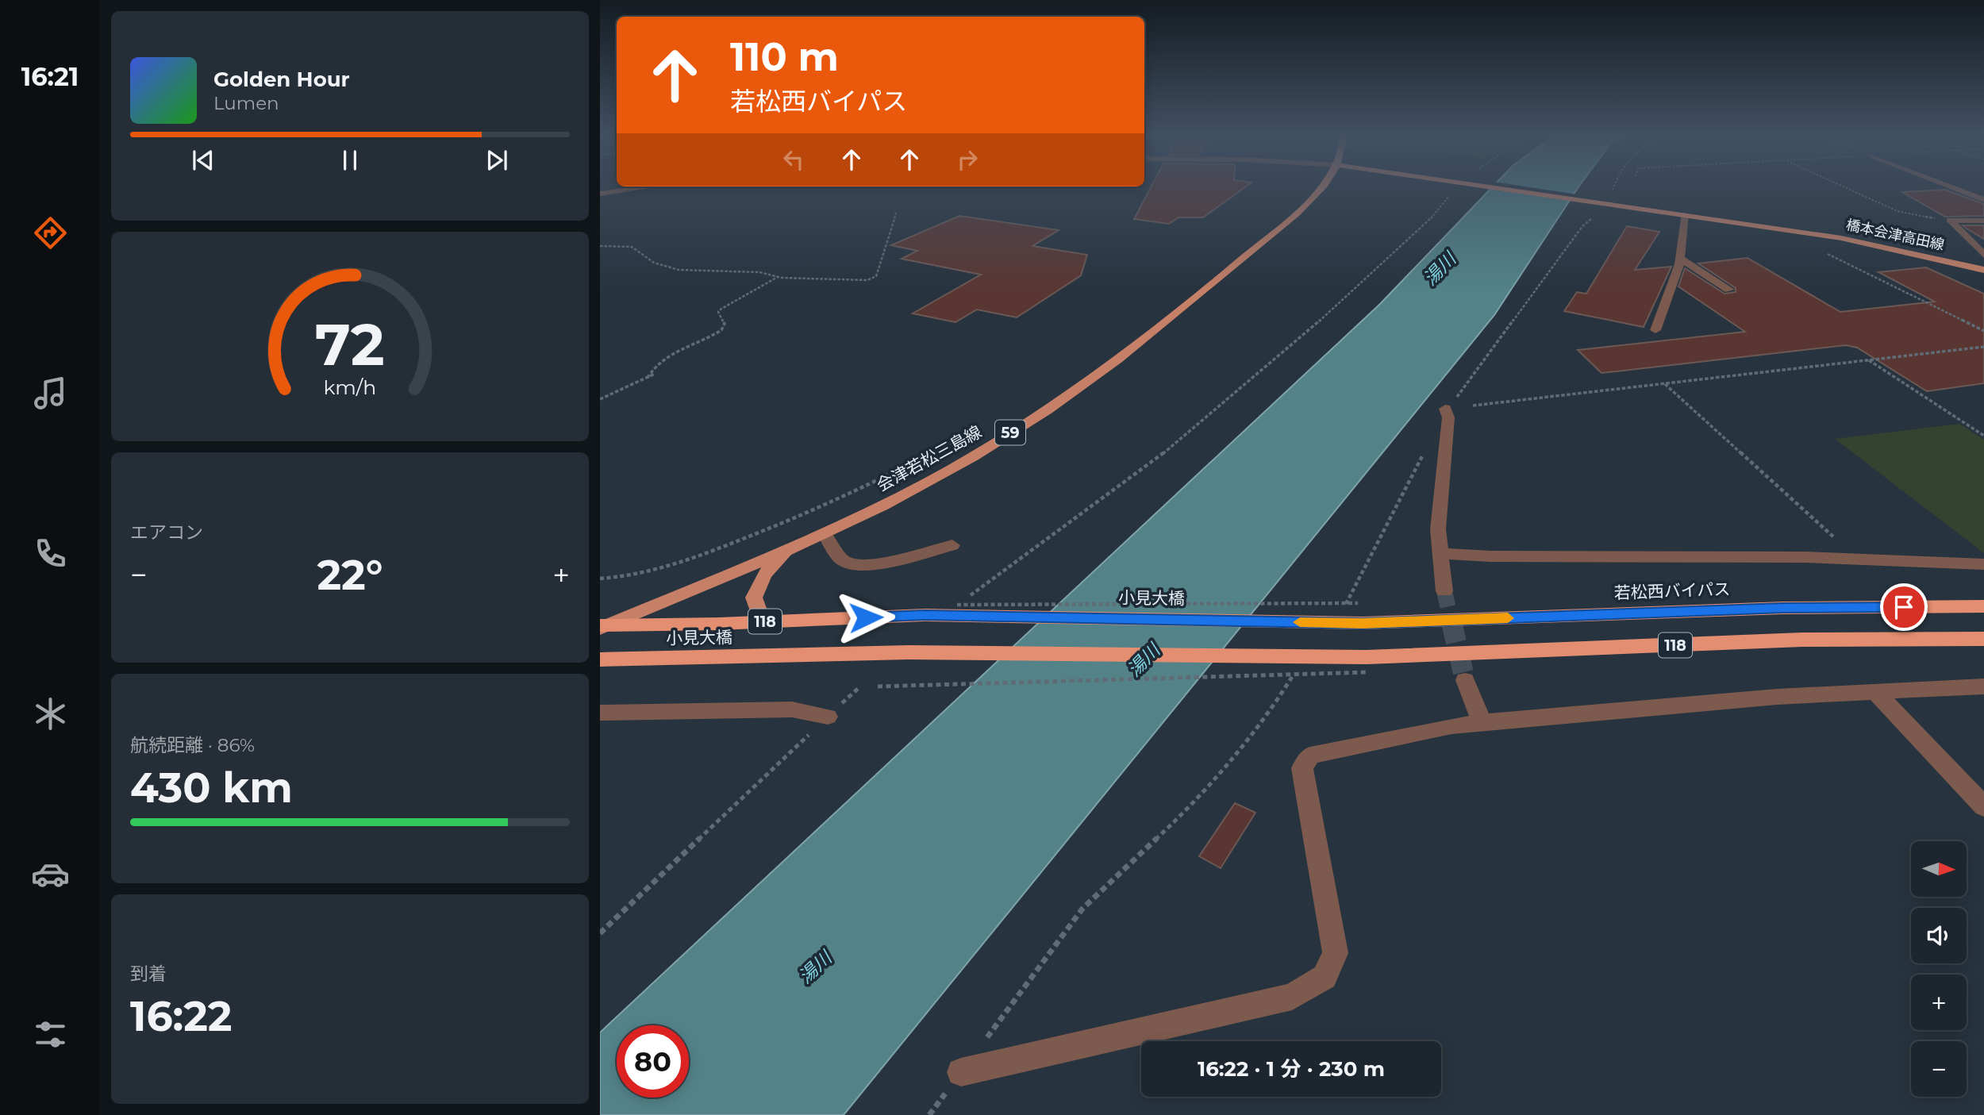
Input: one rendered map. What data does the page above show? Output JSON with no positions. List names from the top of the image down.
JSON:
{
  "streets": {
    "highway": ["若松西バイパス", "小見大橋", "118"],
    "main road": ["橋本会津高田線", "59", "会津若松三島線"]
  },
  "crossings": [
    ["会津若松三島線", "小見大橋"],
    ["若松西バイパス", "小見大橋"],
    ["小見大橋", "118"]
  ],
  "water": ["湯川"],
  "north": "right",
  "page": {
    "tabs": "16:21",
    "turn": ["110 m", "若松西バイパス"],
    "song": ["Golden Hour", "Lumen"],
    "tile": [
      "エアコン",
      ["航続距離 · 86%", "430 km"],
      ["到着", "16:22"]
    ],
    "heat": ["−", "22°", "+"],
    "map_buttons": ["+", "−"],
    "limit": "80",
    "trip": "16:22 · 1 分 · 230 m",
    "gauge": ["72", "km/h"]
  }
}
